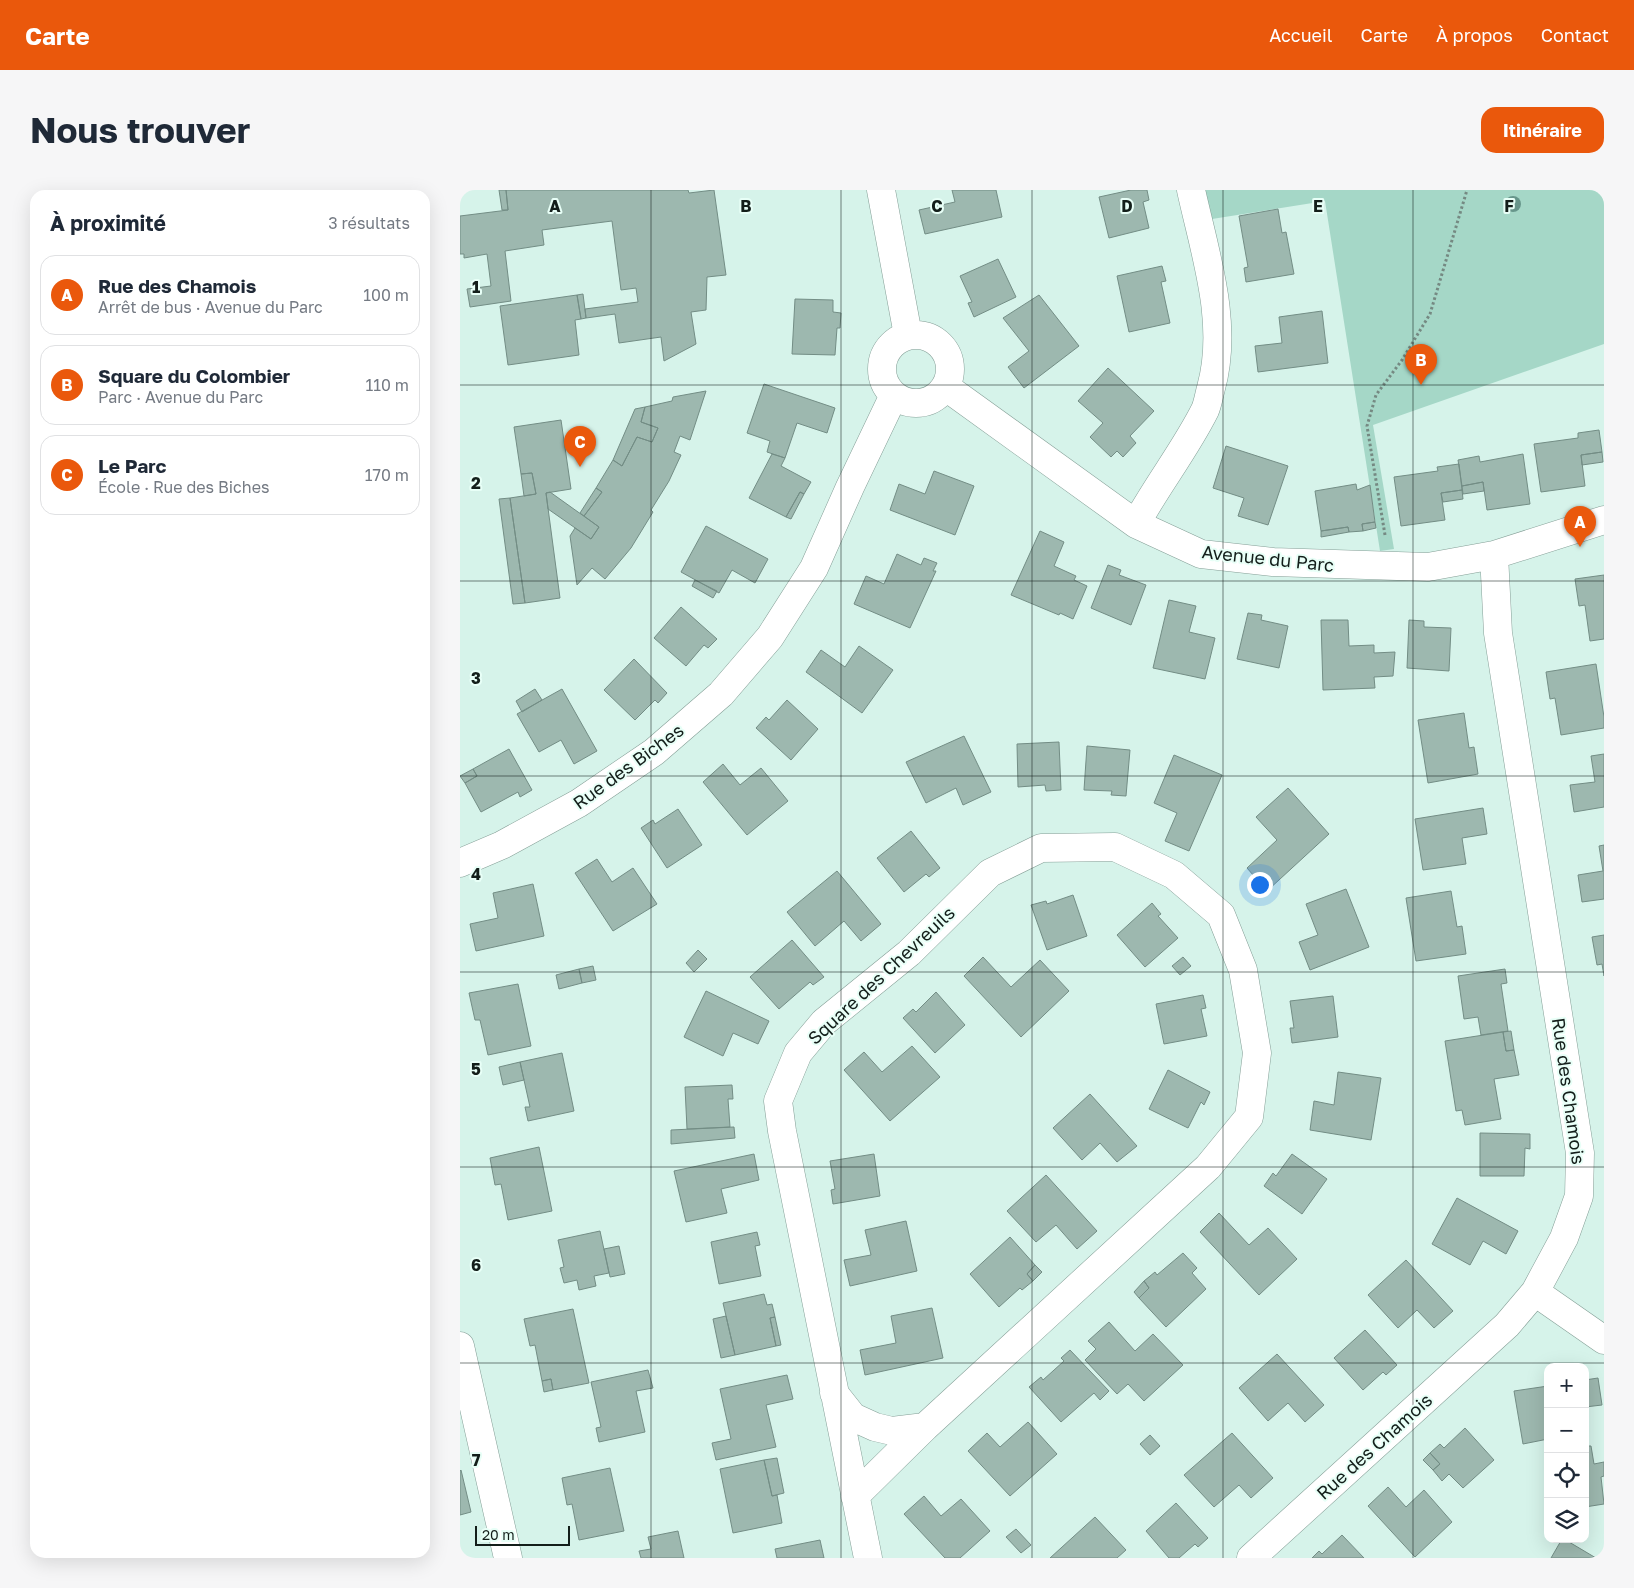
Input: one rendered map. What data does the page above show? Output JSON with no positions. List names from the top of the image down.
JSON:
{
  "streets": {
    "street": [
      "Avenue du Parc",
      "Rue des Biches",
      "Square des Chevreuils",
      "Rue des Chamois"
    ]
  },
  "crossings": [
    ["Avenue du Parc", "Rue des Biches"],
    ["Avenue du Parc", "Rue des Chamois"]
  ],
  "scale_bar": "20 m",
  "page": {
    "header": "Carte",
    "nav": [
      "Accueil",
      "Carte",
      "À propos",
      "Contact"
    ],
    "buttons": "Itinéraire",
    "title": "Nous trouver",
    "heading": ["À proximité", "3 résultats"],
    "list": [
      {
        "mark": "A",
        "name": "Rue des Chamois",
        "note": "Arrêt de bus · Avenue du Parc",
        "value": "100 m"
      },
      {
        "mark": "B",
        "name": "Square du Colombier",
        "note": "Parc · Avenue du Parc",
        "value": "110 m"
      },
      {
        "mark": "C",
        "name": "Le Parc",
        "note": "École · Rue des Biches",
        "value": "170 m"
      }
    ],
    "pins": ["B", "C", "A"],
    "map_buttons": ["+", "−"],
    "scale": "20 m"
  },
  "grid": {
    "columns": [
      "A",
      "B",
      "C",
      "D",
      "E",
      "F"
    ],
    "rows": [
      "1",
      "2",
      "3",
      "4",
      "5",
      "6",
      "7"
    ]
  }
}
